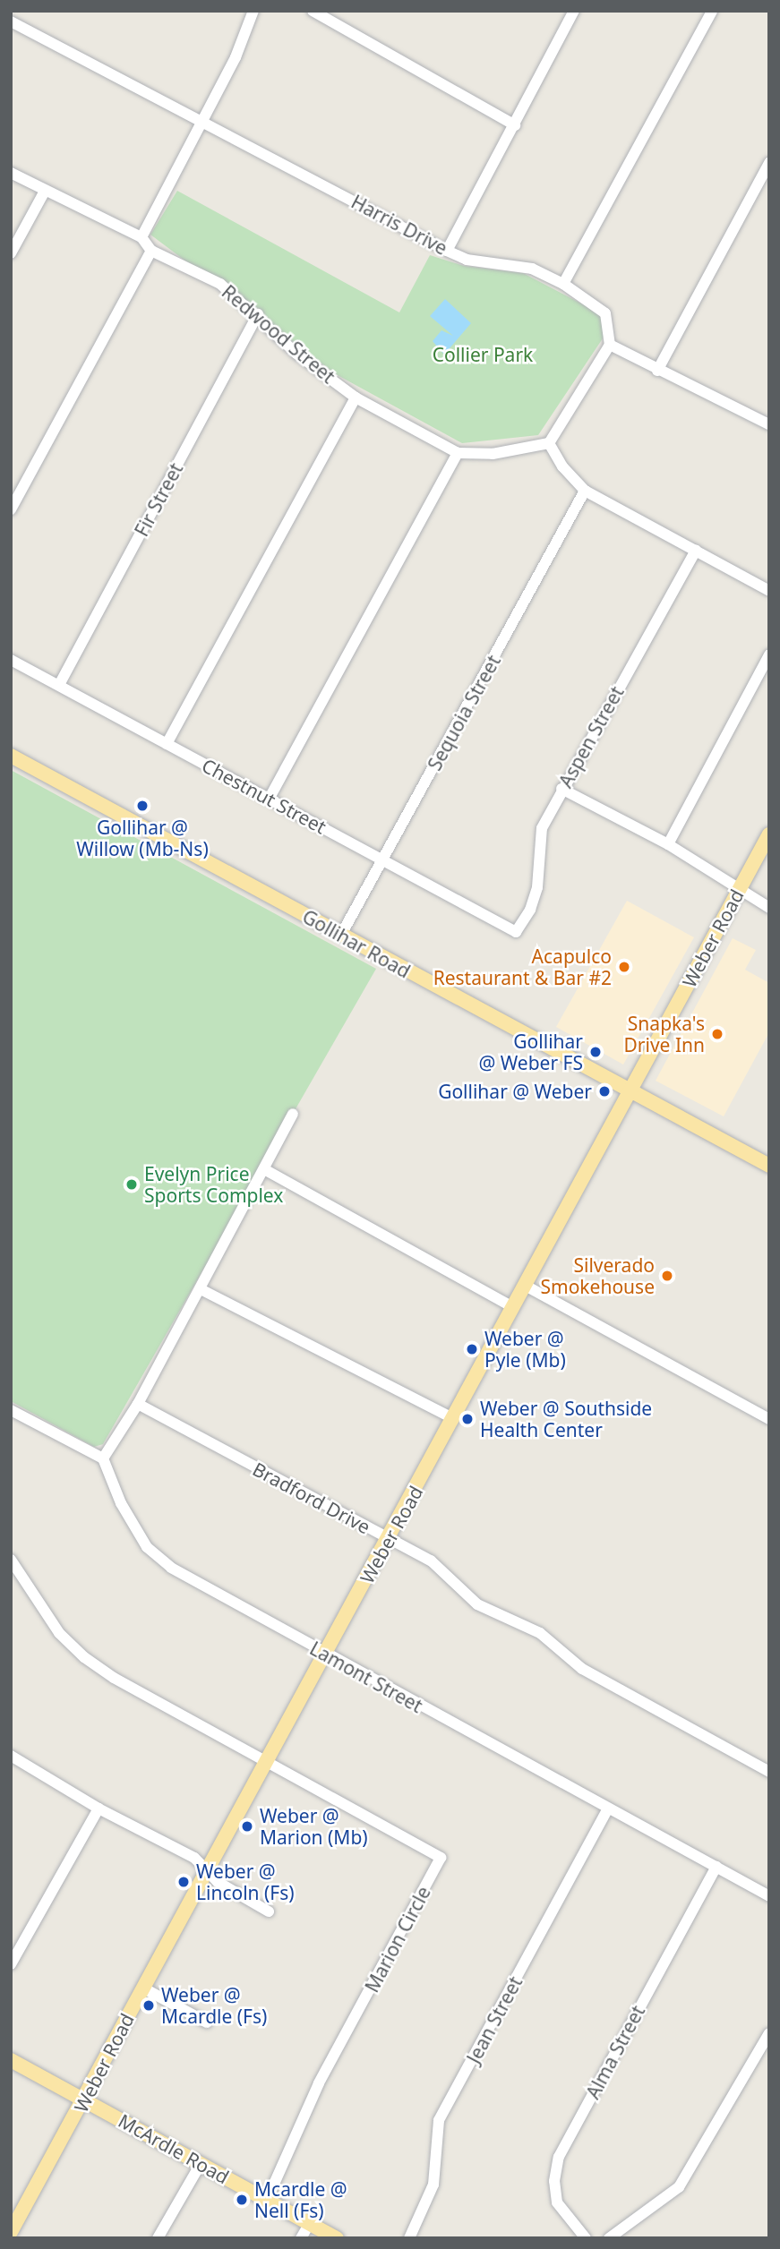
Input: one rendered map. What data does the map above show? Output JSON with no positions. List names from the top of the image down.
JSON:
{
  "streets": {
    "main road": ["Weber Road", "Gollihar Road", "McArdle Road"],
    "street": [
      "Harris Drive",
      "Redwood Street",
      "Fir Street",
      "Sequoia Street",
      "Aspen Street",
      "Chestnut Street",
      "Bradford Drive",
      "Lamont Street",
      "Marion Circle",
      "Jean Street",
      "Alma Street"
    ]
  },
  "crossings": [
    ["Redwood Street", "Fir Street"],
    ["Fir Street", "Chestnut Street"],
    ["Sequoia Street", "Chestnut Street"],
    ["Sequoia Street", "Gollihar Road"],
    ["Aspen Street", "Chestnut Street"],
    ["Weber Road", "Gollihar Road"],
    ["Weber Road", "Bradford Drive"],
    ["Weber Road", "Lamont Street"],
    ["Weber Road", "Marion Circle"],
    ["Weber Road", "McArdle Road"],
    ["Lamont Street", "Jean Street"],
    ["Lamont Street", "Alma Street"],
    ["Marion Circle", "McArdle Road"]
  ],
  "parks": ["Collier Park"],
  "places": [
    "Gollihar @ Willow (Mb-Ns)",
    "Acapulco Restaurant & Bar #2",
    "Snapka's Drive Inn",
    "Gollihar @ Weber FS",
    "Gollihar @ Weber",
    "Evelyn Price Sports Complex",
    "Silverado Smokehouse",
    "Weber @ Pyle (Mb)",
    "Weber @ Southside Health Center",
    "Weber @ Marion (Mb)",
    "Weber @ Lincoln (Fs)",
    "Weber @ Mcardle (Fs)",
    "Mcardle @ Nell (Fs)"
  ]
}
